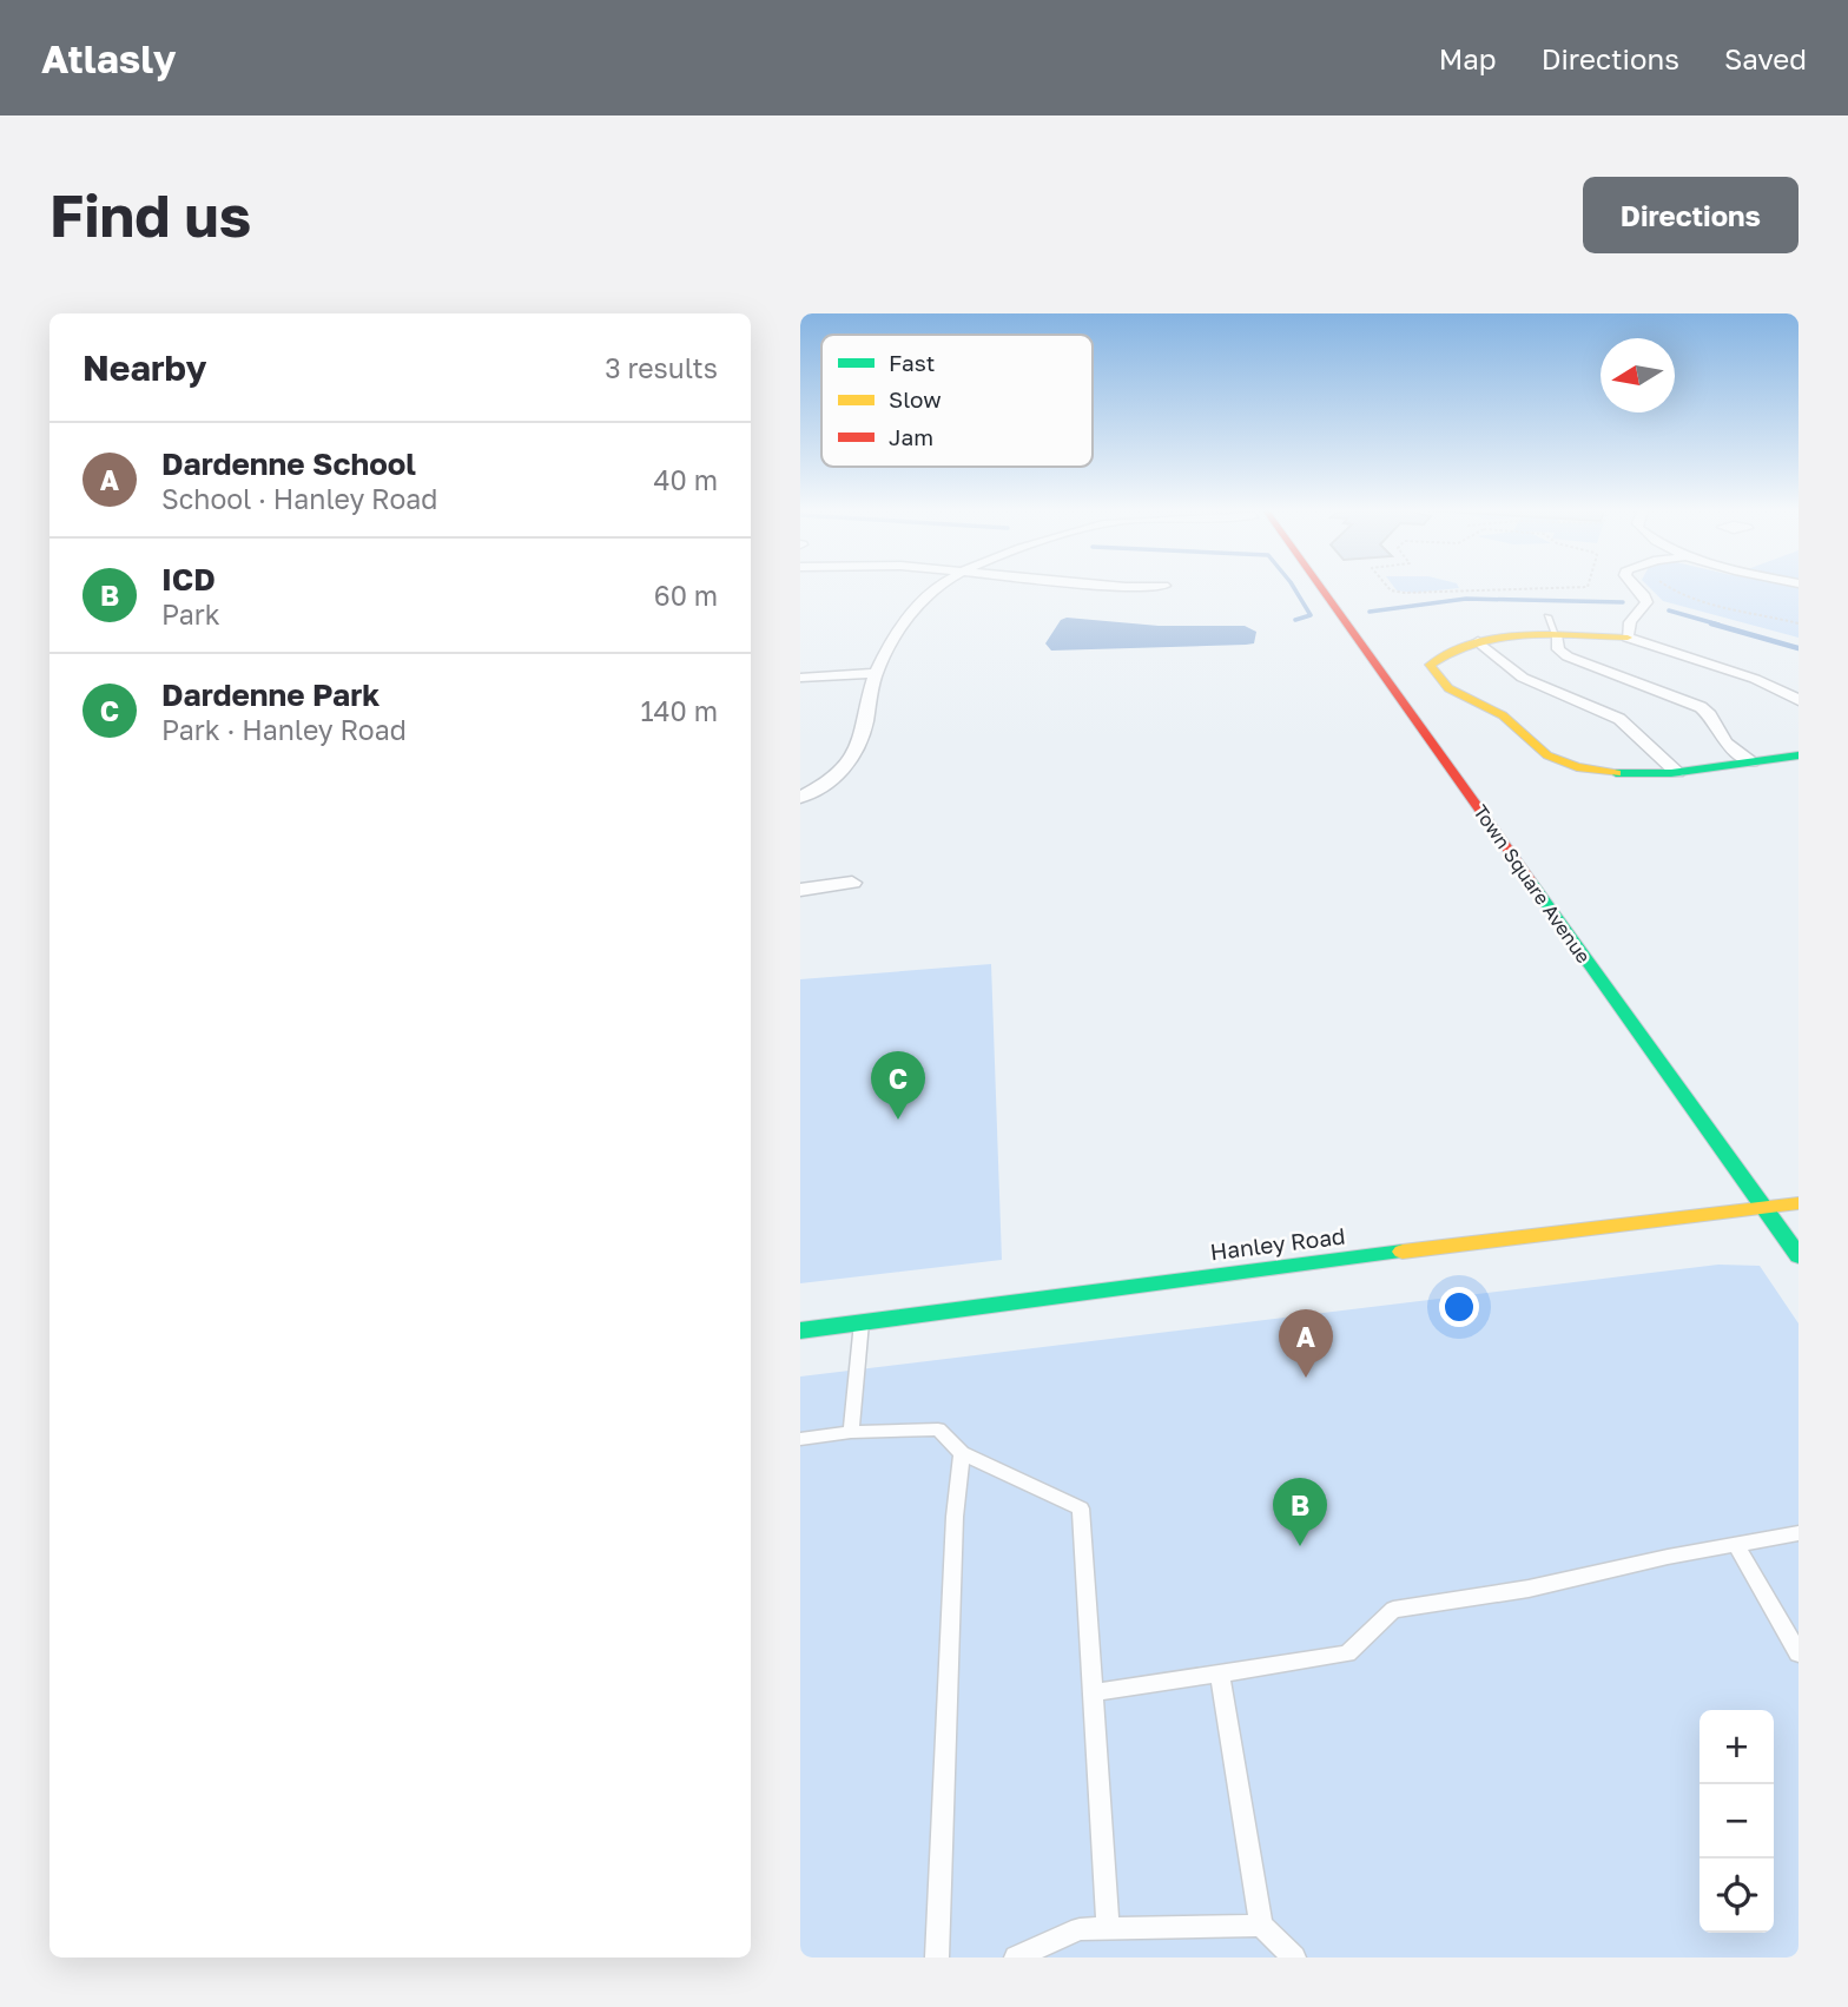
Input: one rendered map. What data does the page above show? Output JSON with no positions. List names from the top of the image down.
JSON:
{
  "streets": {
    "main road": ["Town Square Avenue", "Hanley Road"]
  },
  "crossings": [
    ["Town Square Avenue", "Hanley Road"]
  ],
  "legend": ["Fast", "Slow", "Jam"],
  "north": "left",
  "page": {
    "header": "Atlasly",
    "nav": ["Map", "Directions", "Saved"],
    "buttons": "Directions",
    "title": "Find us",
    "heading": ["Nearby", "3 results"],
    "list": [
      {
        "mark": "A",
        "name": "Dardenne School",
        "note": "School · Hanley Road",
        "value": "40 m"
      },
      {
        "mark": "B",
        "name": "ICD",
        "note": "Park",
        "value": "60 m"
      },
      {
        "mark": "C",
        "name": "Dardenne Park",
        "note": "Park · Hanley Road",
        "value": "140 m"
      }
    ],
    "pins": ["C", "A", "B"],
    "map_buttons": ["+", "−"]
  }
}
